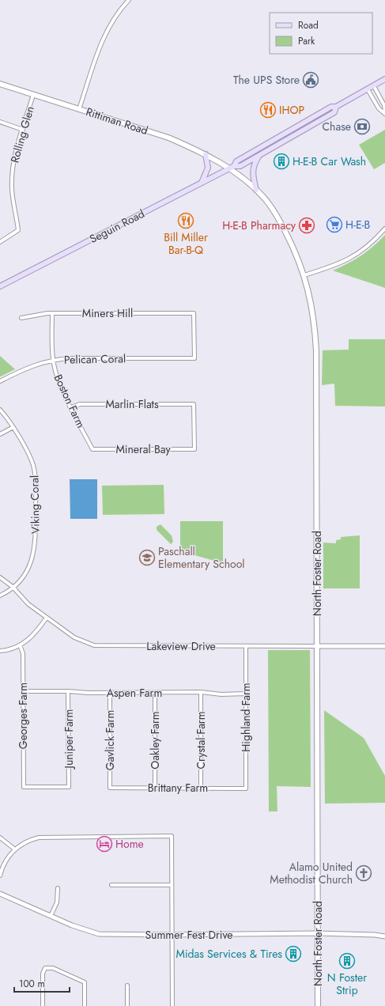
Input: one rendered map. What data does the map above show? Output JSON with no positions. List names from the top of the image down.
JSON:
{
  "streets": {
    "main road": ["Rittiman Road", "Seguin Road", "North Foster Road"],
    "street": [
      "Rolling Glen",
      "Miners Hill",
      "Pelican Coral",
      "Boston Farm",
      "Marlin Flats",
      "Mineral Bay",
      "Viking Coral",
      "Lakeview Drive",
      "Aspen Farm",
      "Georges Farm",
      "Highland Farm",
      "Juniper Farm",
      "Gavlick Farm",
      "Oakley Farm",
      "Crystal Farm",
      "Brittany Farm",
      "Summer Fest Drive"
    ]
  },
  "crossings": [
    ["Rittiman Road", "Rolling Glen"],
    ["Rittiman Road", "Seguin Road"],
    ["Rittiman Road", "North Foster Road"],
    ["Seguin Road", "North Foster Road"],
    ["Miners Hill", "Pelican Coral"],
    ["Miners Hill", "Boston Farm"],
    ["Pelican Coral", "Boston Farm"],
    ["Boston Farm", "Marlin Flats"],
    ["Boston Farm", "Mineral Bay"],
    ["Marlin Flats", "Mineral Bay"],
    ["Viking Coral", "Lakeview Drive"],
    ["North Foster Road", "Lakeview Drive"],
    ["North Foster Road", "Summer Fest Drive"],
    ["Lakeview Drive", "Highland Farm"],
    ["Aspen Farm", "Georges Farm"],
    ["Aspen Farm", "Highland Farm"],
    ["Aspen Farm", "Juniper Farm"],
    ["Aspen Farm", "Gavlick Farm"],
    ["Aspen Farm", "Oakley Farm"],
    ["Aspen Farm", "Crystal Farm"],
    ["Georges Farm", "Juniper Farm"],
    ["Highland Farm", "Brittany Farm"],
    ["Gavlick Farm", "Brittany Farm"],
    ["Oakley Farm", "Brittany Farm"],
    ["Crystal Farm", "Brittany Farm"]
  ],
  "places": {
    "public building": ["The UPS Store"],
    "restaurant": ["IHOP", "Bill Miller Bar-B-Q"],
    "bank": ["Chase"],
    "building": ["H-E-B Car Wash", "Midas Services & Tires", "N Foster Strip"],
    "supermarket": ["H-E-B"],
    "pharmacy": ["H-E-B Pharmacy"],
    "school or university": ["Paschall Elementary School"],
    "hotel": ["Home"],
    "church": ["Alamo United Methodist Church"]
  },
  "legend": ["Road", "Park"],
  "scale_bar": "100 m"
}
